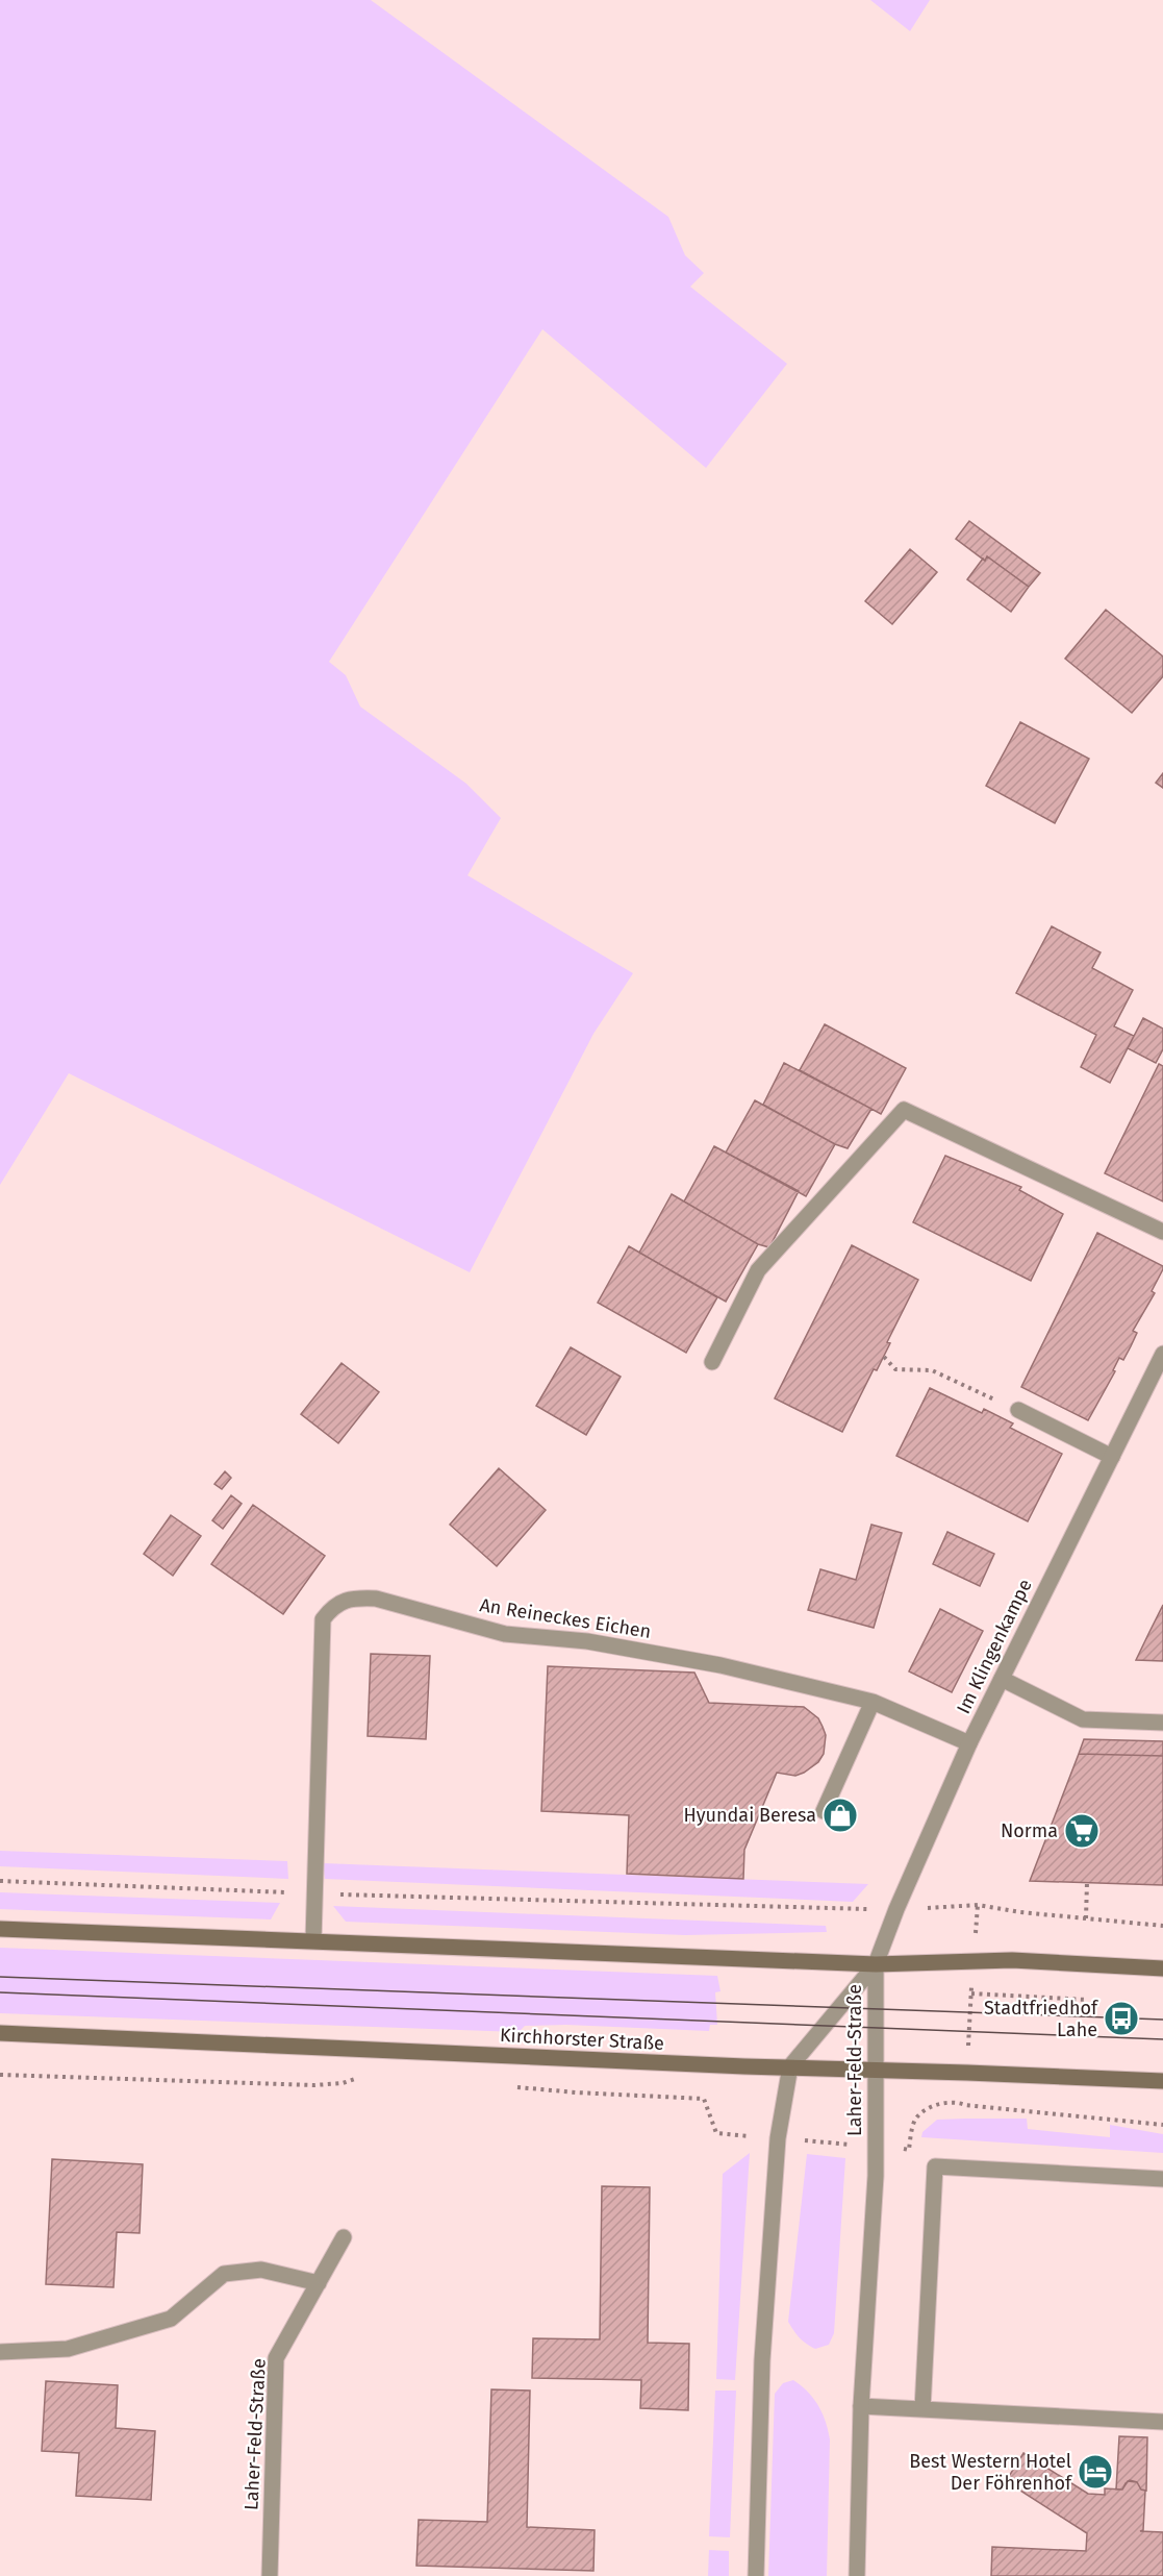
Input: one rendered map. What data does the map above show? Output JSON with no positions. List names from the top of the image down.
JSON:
{
  "streets": {
    "main road": ["Kirchhorster Straße"],
    "street": ["An Reineckes Eichen", "Im Klingenkampe", "Laher-Feld-Straße"]
  },
  "crossings": [
    ["An Reineckes Eichen", "Im Klingenkampe"],
    ["Im Klingenkampe", "Laher-Feld-Straße"],
    ["Kirchhorster Straße", "Laher-Feld-Straße"]
  ],
  "places": {
    "shop": ["Hyundai Beresa"],
    "supermarket": ["Norma"],
    "bus stop": ["Stadtfriedhof Lahe"],
    "hotel": ["Best Western Hotel Der Föhrenhof"]
  }
}
